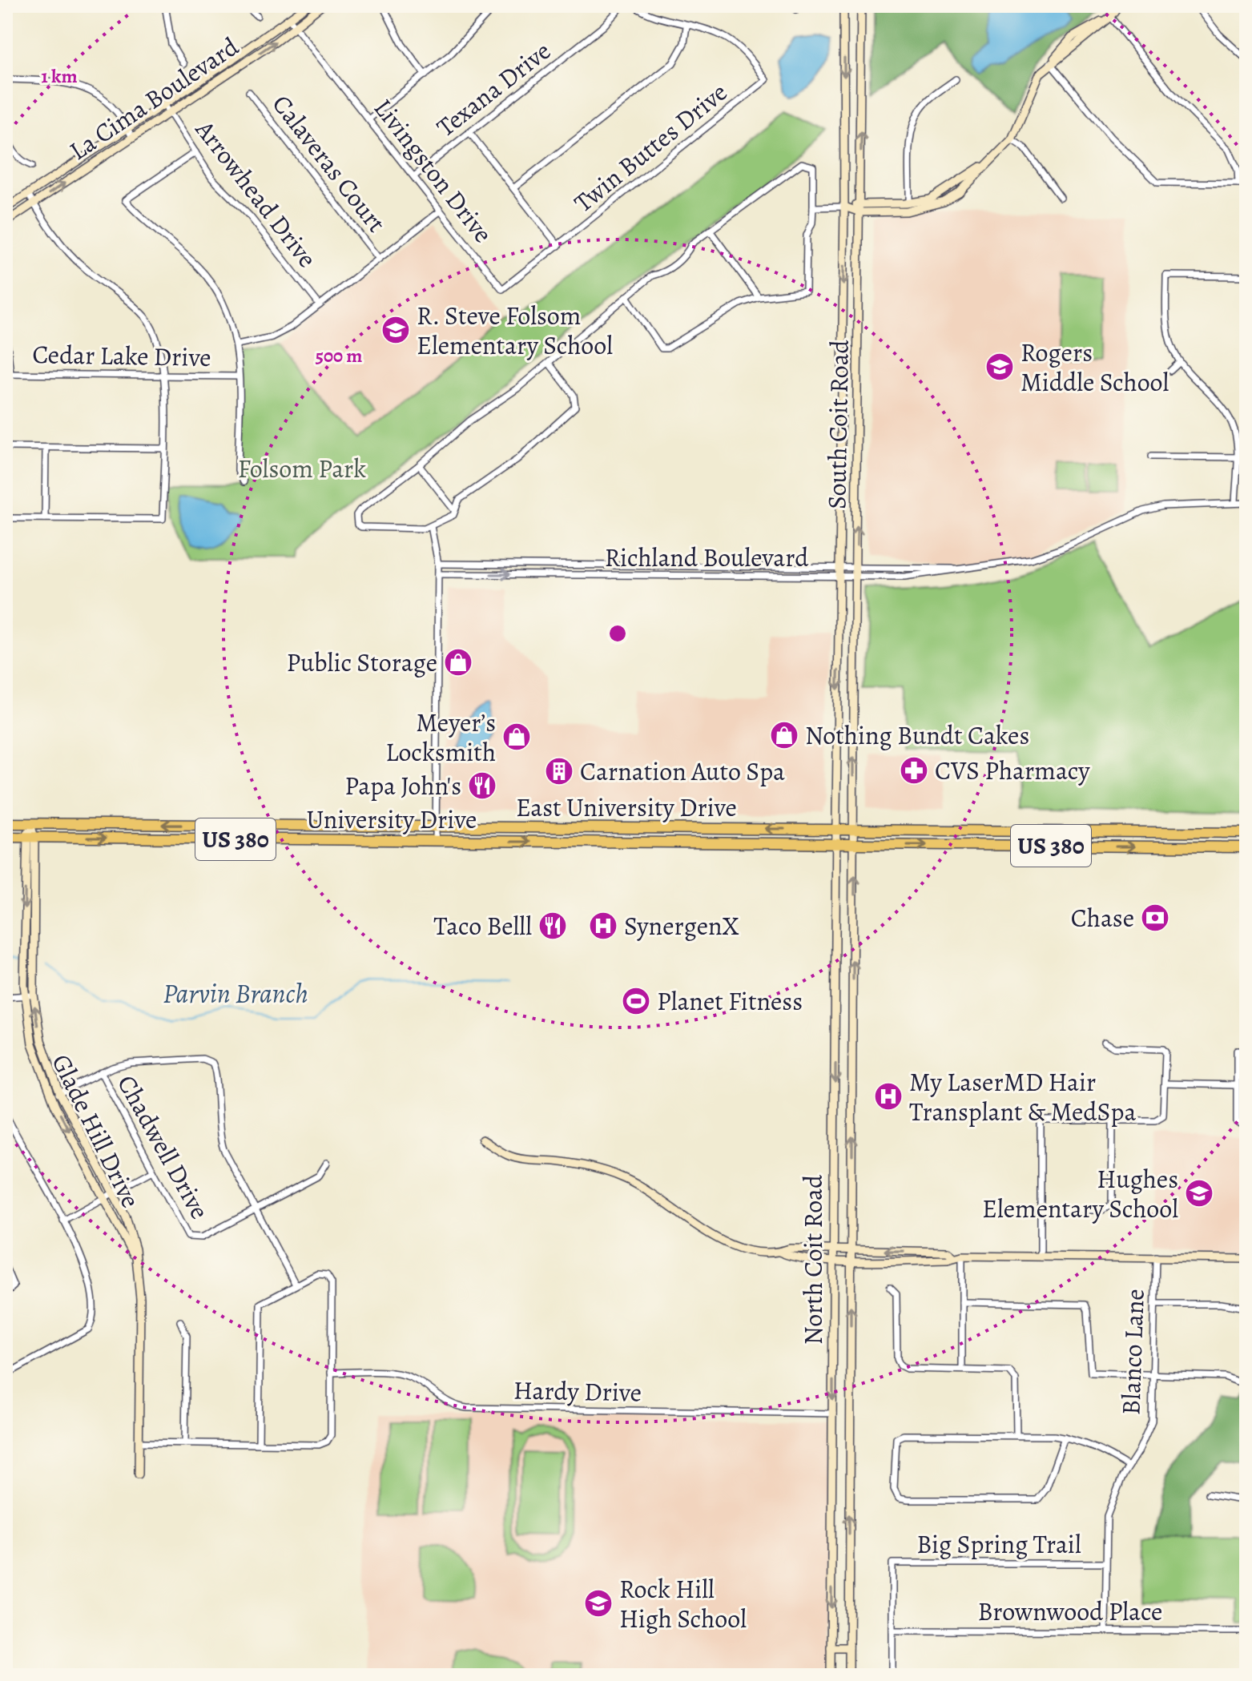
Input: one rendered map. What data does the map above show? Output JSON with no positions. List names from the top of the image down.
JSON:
{
  "streets": {
    "highway": ["East University Drive", "University Drive", "US 380"],
    "main road": [
      "La Cima Boulevard",
      "South Coit Road",
      "Glade Hill Drive",
      "North Coit Road"
    ],
    "street": [
      "Texana Drive",
      "Twin Buttes Drive",
      "Calaveras Court",
      "Livingston Drive",
      "Arrowhead Drive",
      "Cedar Lake Drive",
      "Richland Boulevard",
      "Chadwell Drive",
      "Blanco Lane",
      "Hardy Drive",
      "Big Spring Trail",
      "Brownwood Place"
    ]
  },
  "crossings": [
    ["Texana Drive", "Livingston Drive"],
    ["La Cima Boulevard", "Livingston Drive"],
    ["La Cima Boulevard", "Arrowhead Drive"],
    ["Twin Buttes Drive", "Livingston Drive"],
    ["South Coit Road", "Richland Boulevard"],
    ["South Coit Road", "East University Drive"],
    ["South Coit Road", "University Drive"],
    ["South Coit Road", "US 380"],
    ["South Coit Road", "North Coit Road"],
    ["East University Drive", "Glade Hill Drive"],
    ["University Drive", "US 380"],
    ["University Drive", "Glade Hill Drive"],
    ["University Drive", "North Coit Road"],
    ["US 380", "North Coit Road"],
    ["North Coit Road", "Hardy Drive"],
    ["Blanco Lane", "Big Spring Trail"],
    ["Blanco Lane", "Brownwood Place"],
    ["Big Spring Trail", "Brownwood Place"]
  ],
  "one_way": ["East University Drive", "University Drive"],
  "water": ["Parvin Branch"],
  "parks": ["Folsom Park"],
  "places": {
    "school or university": [
      "R. Steve Folsom Elementary School",
      "Rogers Middle School",
      "Hughes Elementary School",
      "Rock Hill High School"
    ],
    "shop": ["Public Storage", "Nothing Bundt Cakes", "Meyer’s Locksmith"],
    "pharmacy": ["CVS Pharmacy"],
    "building": ["Carnation Auto Spa"],
    "restaurant": ["Papa John's", "Taco Belll"],
    "bank": ["Chase"],
    "hospital": ["SynergenX", "My LaserMD Hair Transplant & MedSpa"],
    "sports": ["Planet Fitness"]
  },
  "rings": ["1 km", "500 m"]
}
